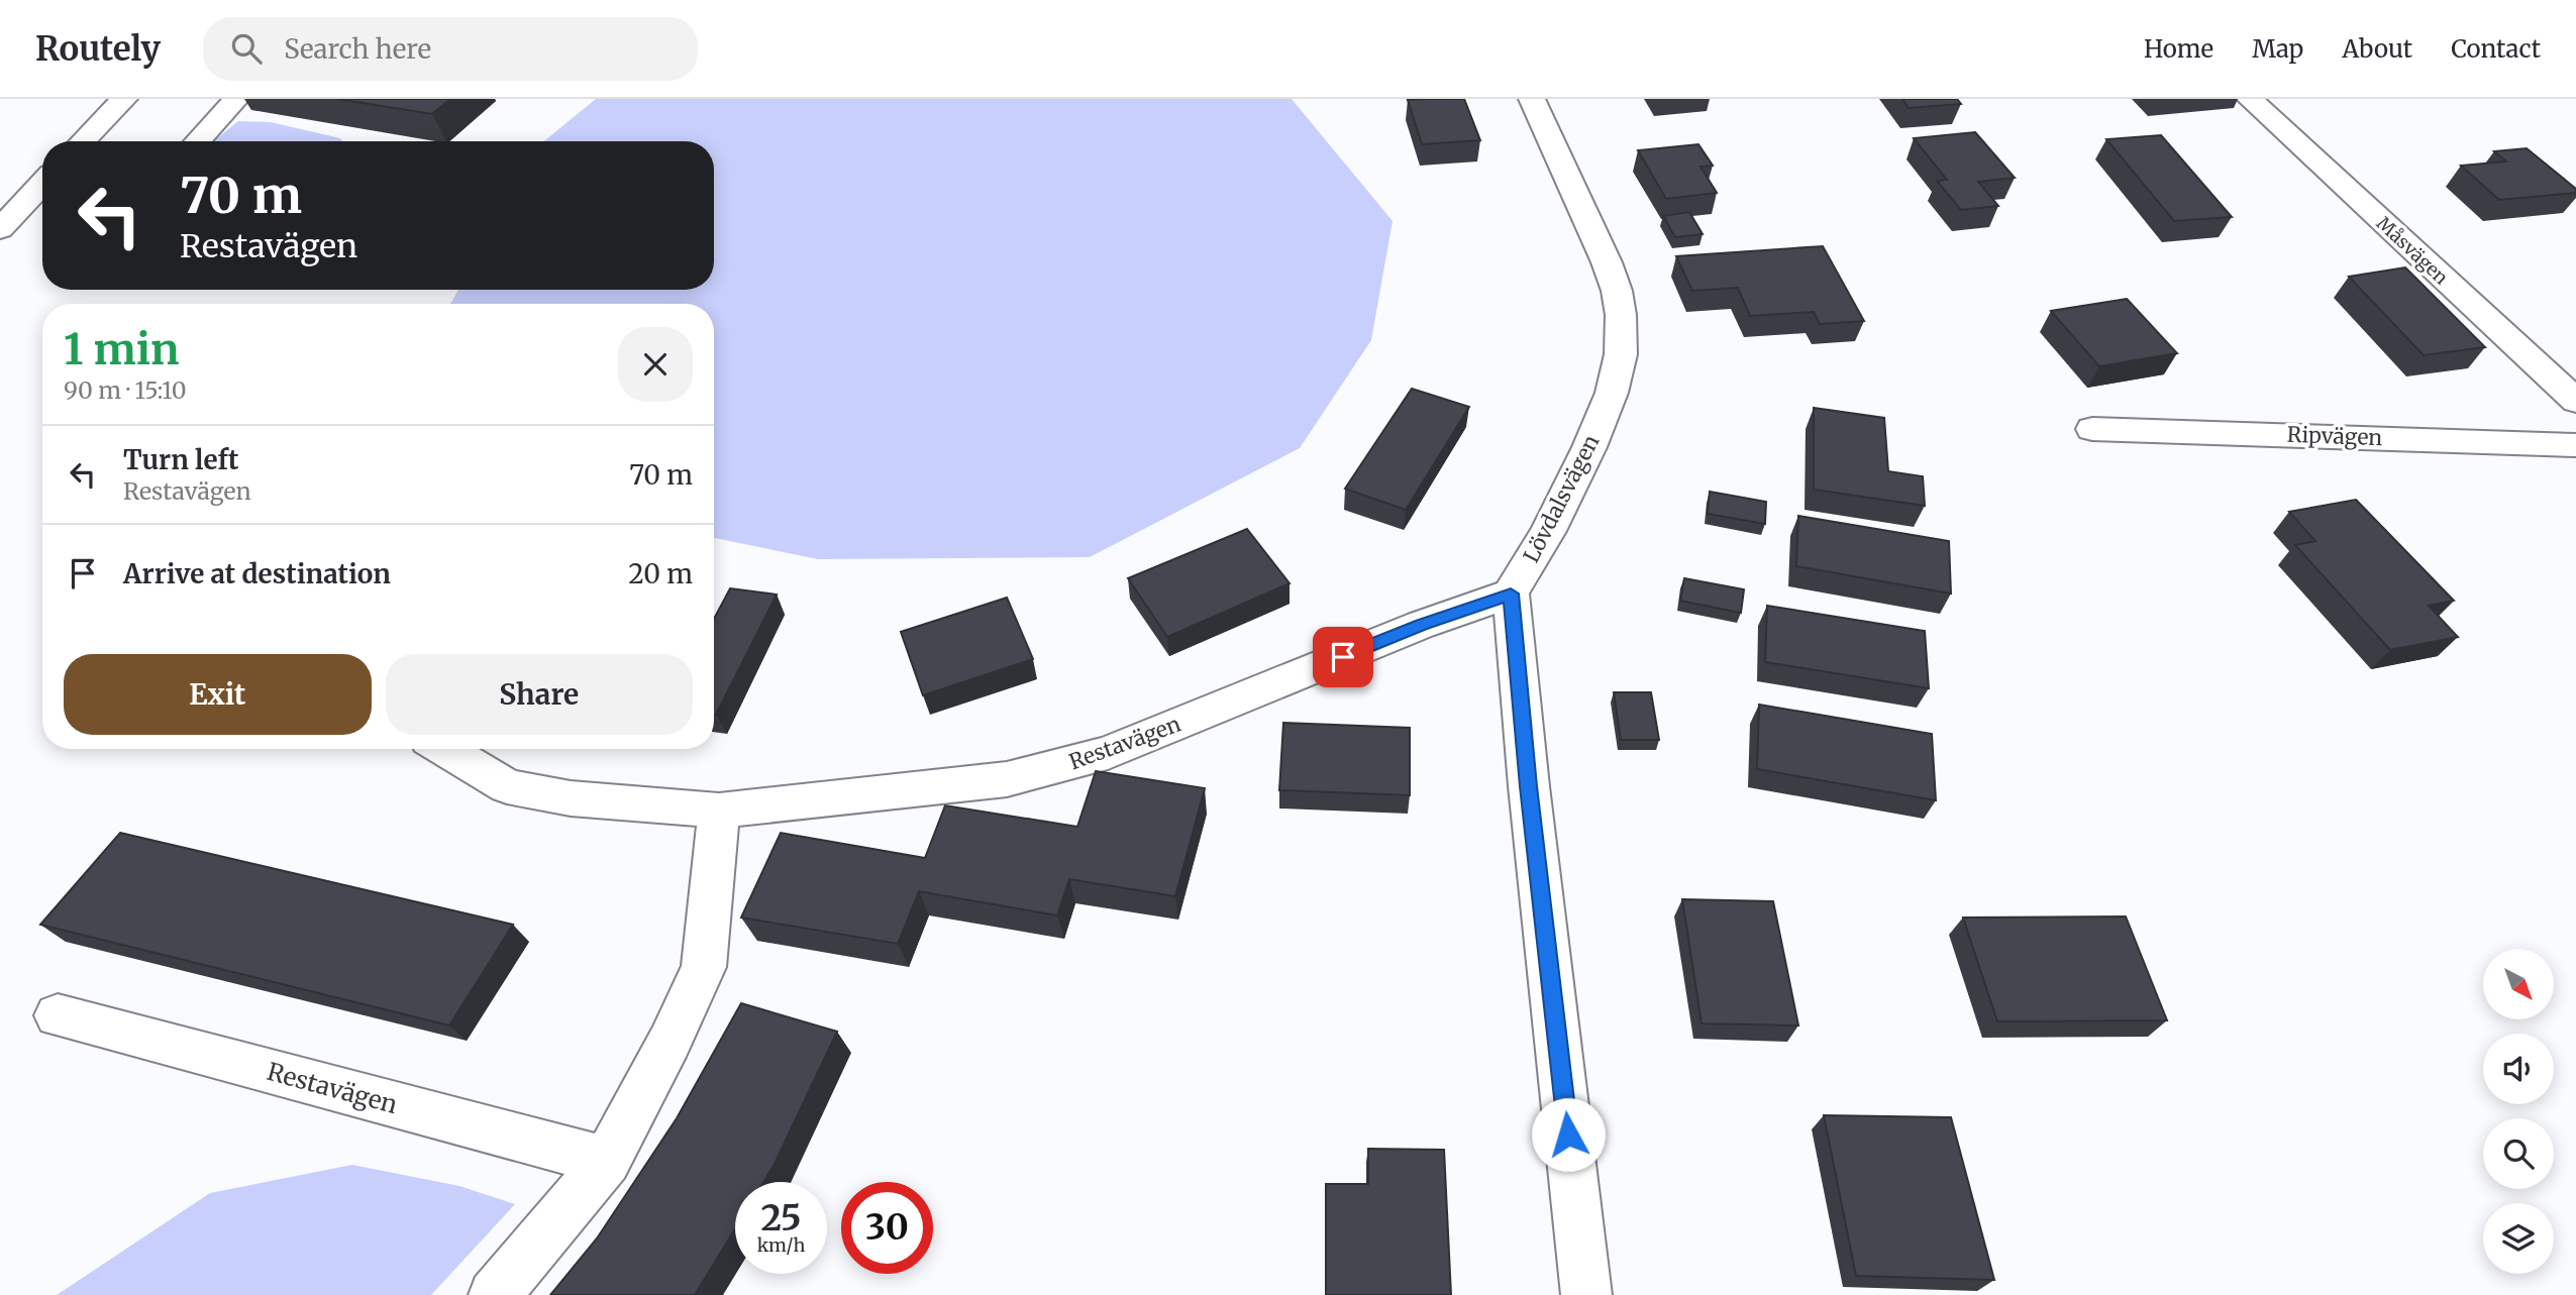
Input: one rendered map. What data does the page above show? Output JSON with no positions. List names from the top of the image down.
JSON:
{
  "streets": {
    "street": [
      "Måsvägen",
      "Ripvägen",
      "Lövdalsvägen",
      "Restavägen"
    ]
  },
  "crossings": [
    ["Lövdalsvägen", "Restavägen"]
  ],
  "north": "bottom right",
  "page": {
    "header": "Routely",
    "search": "Search here",
    "nav": [
      "Home",
      "Map",
      "About",
      "Contact"
    ],
    "turn": ["70 m", "Restavägen"],
    "heading": ["1 min", "90 m · 15:10"],
    "list": [
      {
        "name": "Turn left",
        "note": "Restavägen",
        "value": "70 m"
      },
      {
        "name": "Arrive at destination",
        "value": "20 m"
      }
    ],
    "buttons": ["Exit", "Share"],
    "speed": "25 km/h",
    "limit": "30"
  }
}
